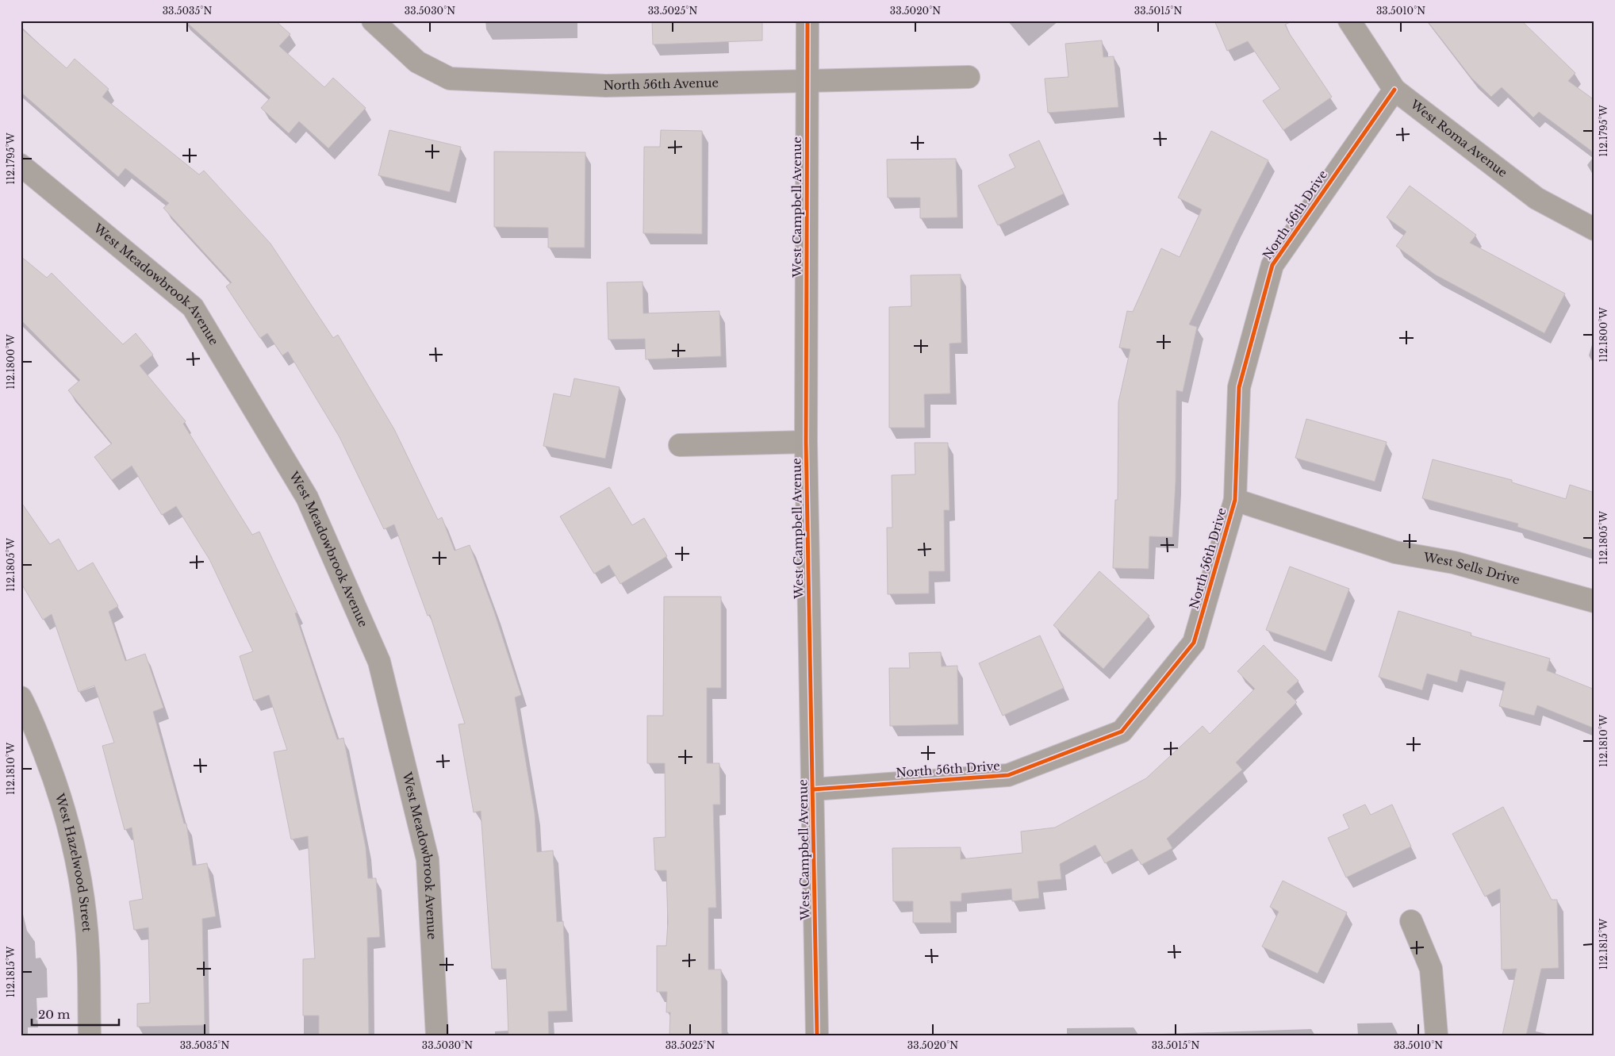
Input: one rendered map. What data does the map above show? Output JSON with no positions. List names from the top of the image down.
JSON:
{
  "streets": {
    "street": [
      "North 56th Avenue",
      "West Roma Avenue",
      "West Campbell Avenue",
      "North 56th Drive",
      "West Meadowbrook Avenue",
      "West Sells Drive",
      "West Hazelwood Street"
    ]
  },
  "crossings": [
    ["North 56th Avenue", "West Campbell Avenue"],
    ["West Roma Avenue", "North 56th Drive"],
    ["West Campbell Avenue", "North 56th Drive"],
    ["North 56th Drive", "West Sells Drive"]
  ],
  "scale_bar": "20 m",
  "coordinates": [
    "33.5035°N",
    "33.5030°N",
    "33.5025°N",
    "33.5020°N",
    "33.5015°N",
    "33.5010°N",
    "112.1795°W",
    "112.1800°W",
    "112.1805°W",
    "112.1810°W",
    "112.1815°W"
  ]
}
